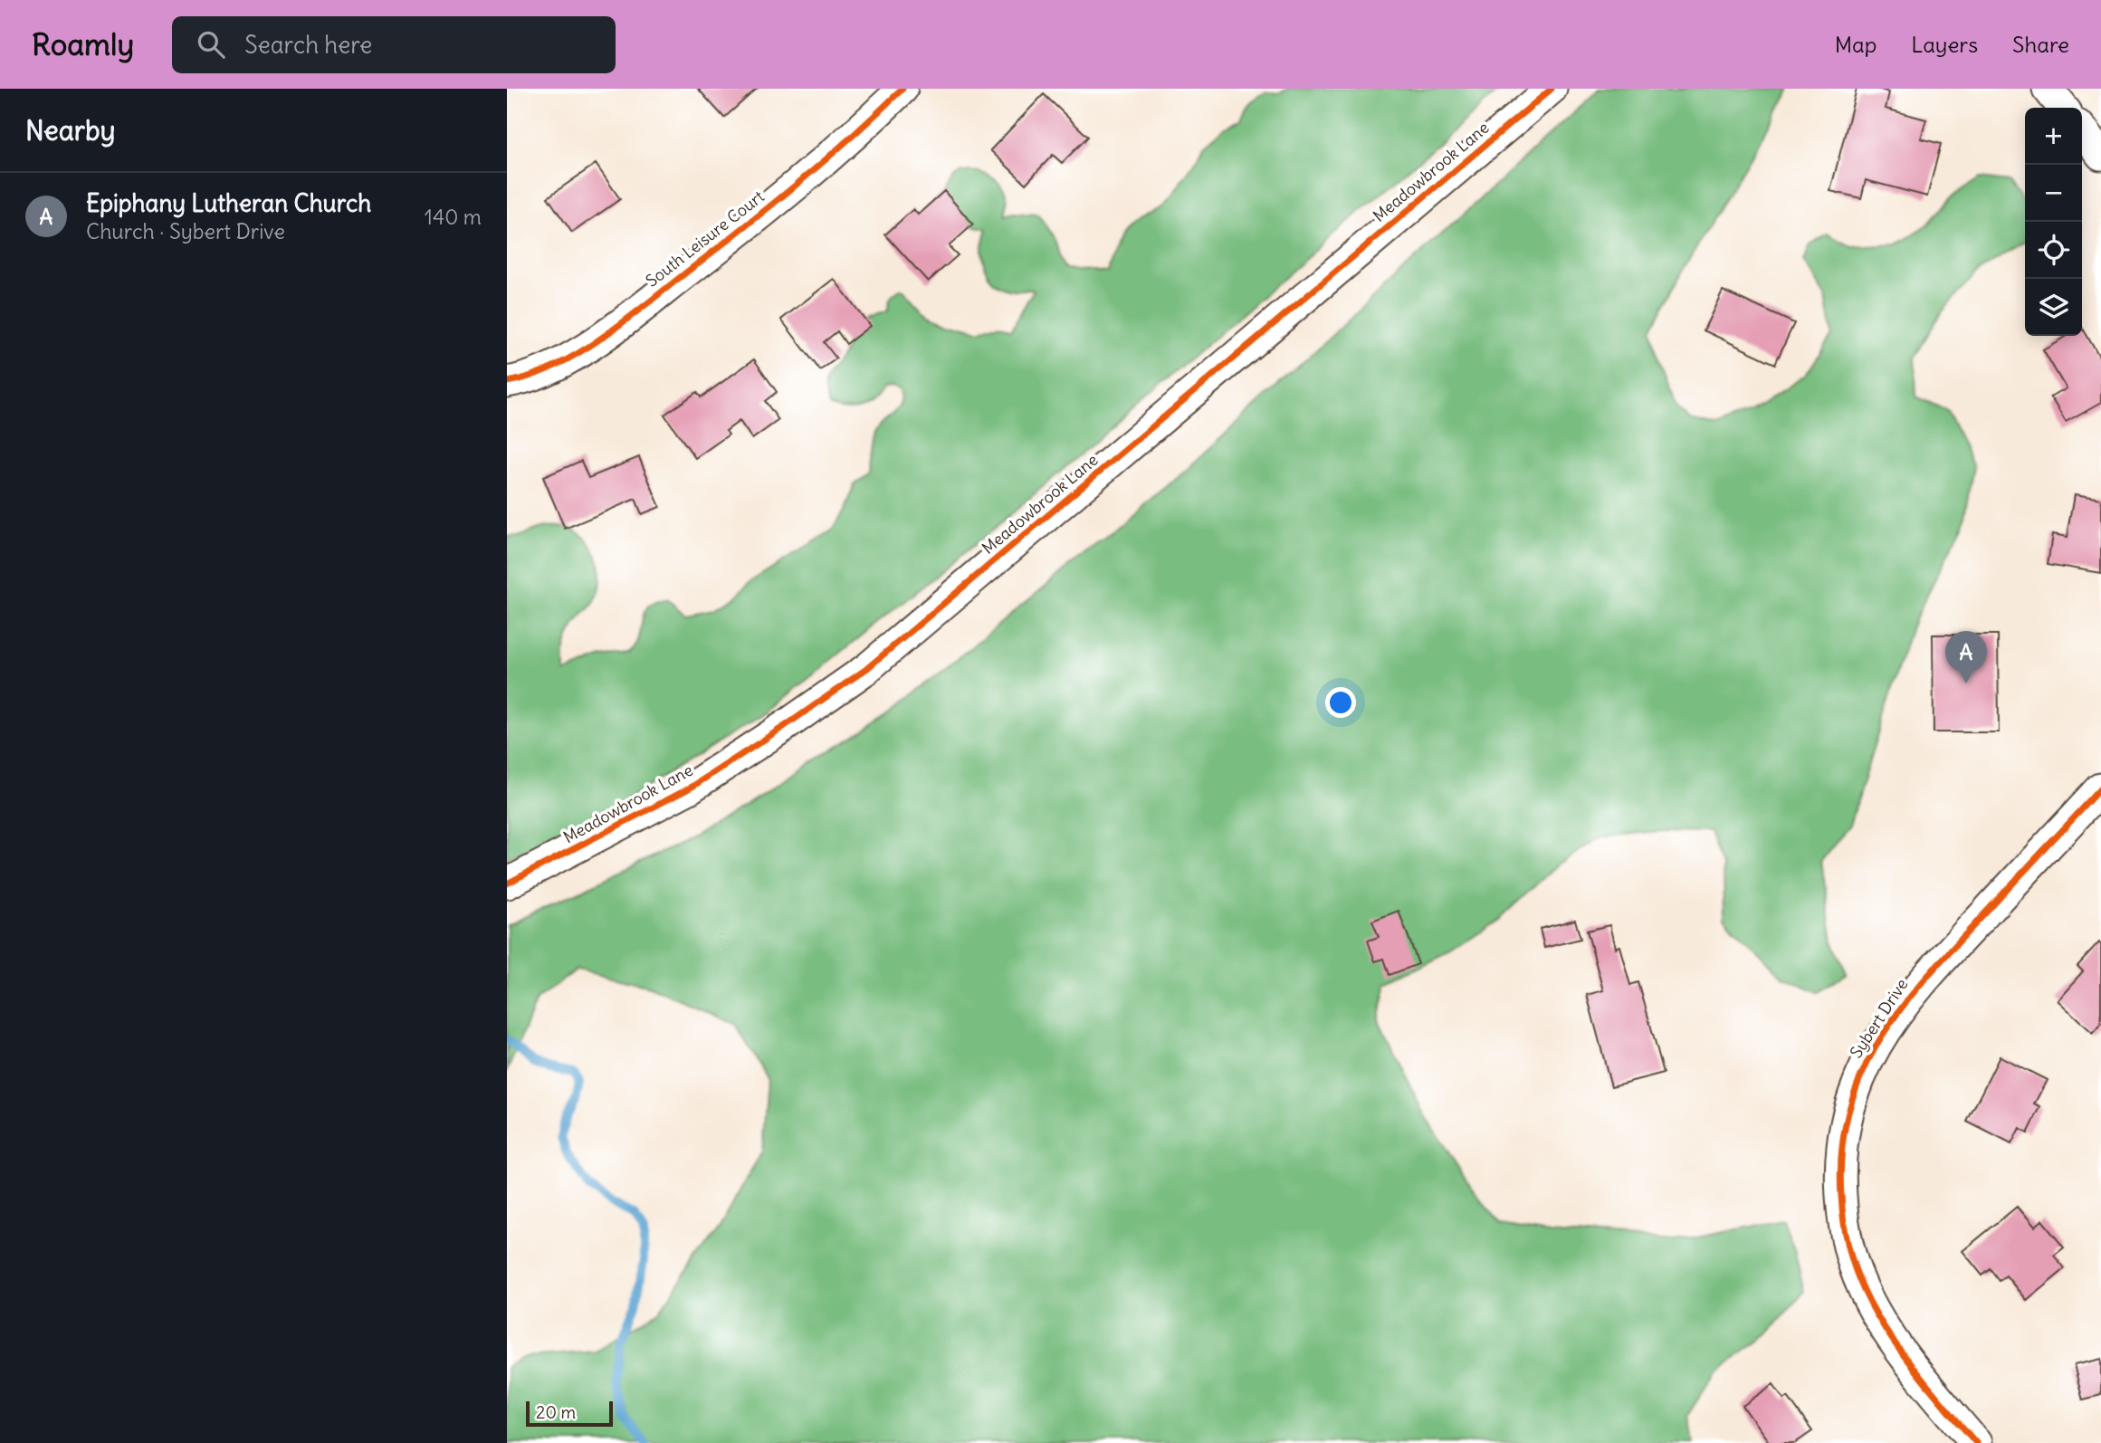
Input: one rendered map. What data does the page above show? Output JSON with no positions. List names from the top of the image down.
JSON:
{
  "streets": {
    "street": ["Meadowbrook Lane", "South Leisure Court", "Sybert Drive"]
  },
  "scale_bar": "20 m",
  "page": {
    "header": "Roamly",
    "search": "Search here",
    "nav": ["Map", "Layers", "Share"],
    "heading": "Nearby",
    "map_buttons": ["+", "−"],
    "list": [
      {
        "mark": "A",
        "name": "Epiphany Lutheran Church",
        "note": "Church · Sybert Drive",
        "value": "140 m"
      }
    ],
    "pins": "A",
    "scale": "20 m"
  }
}
